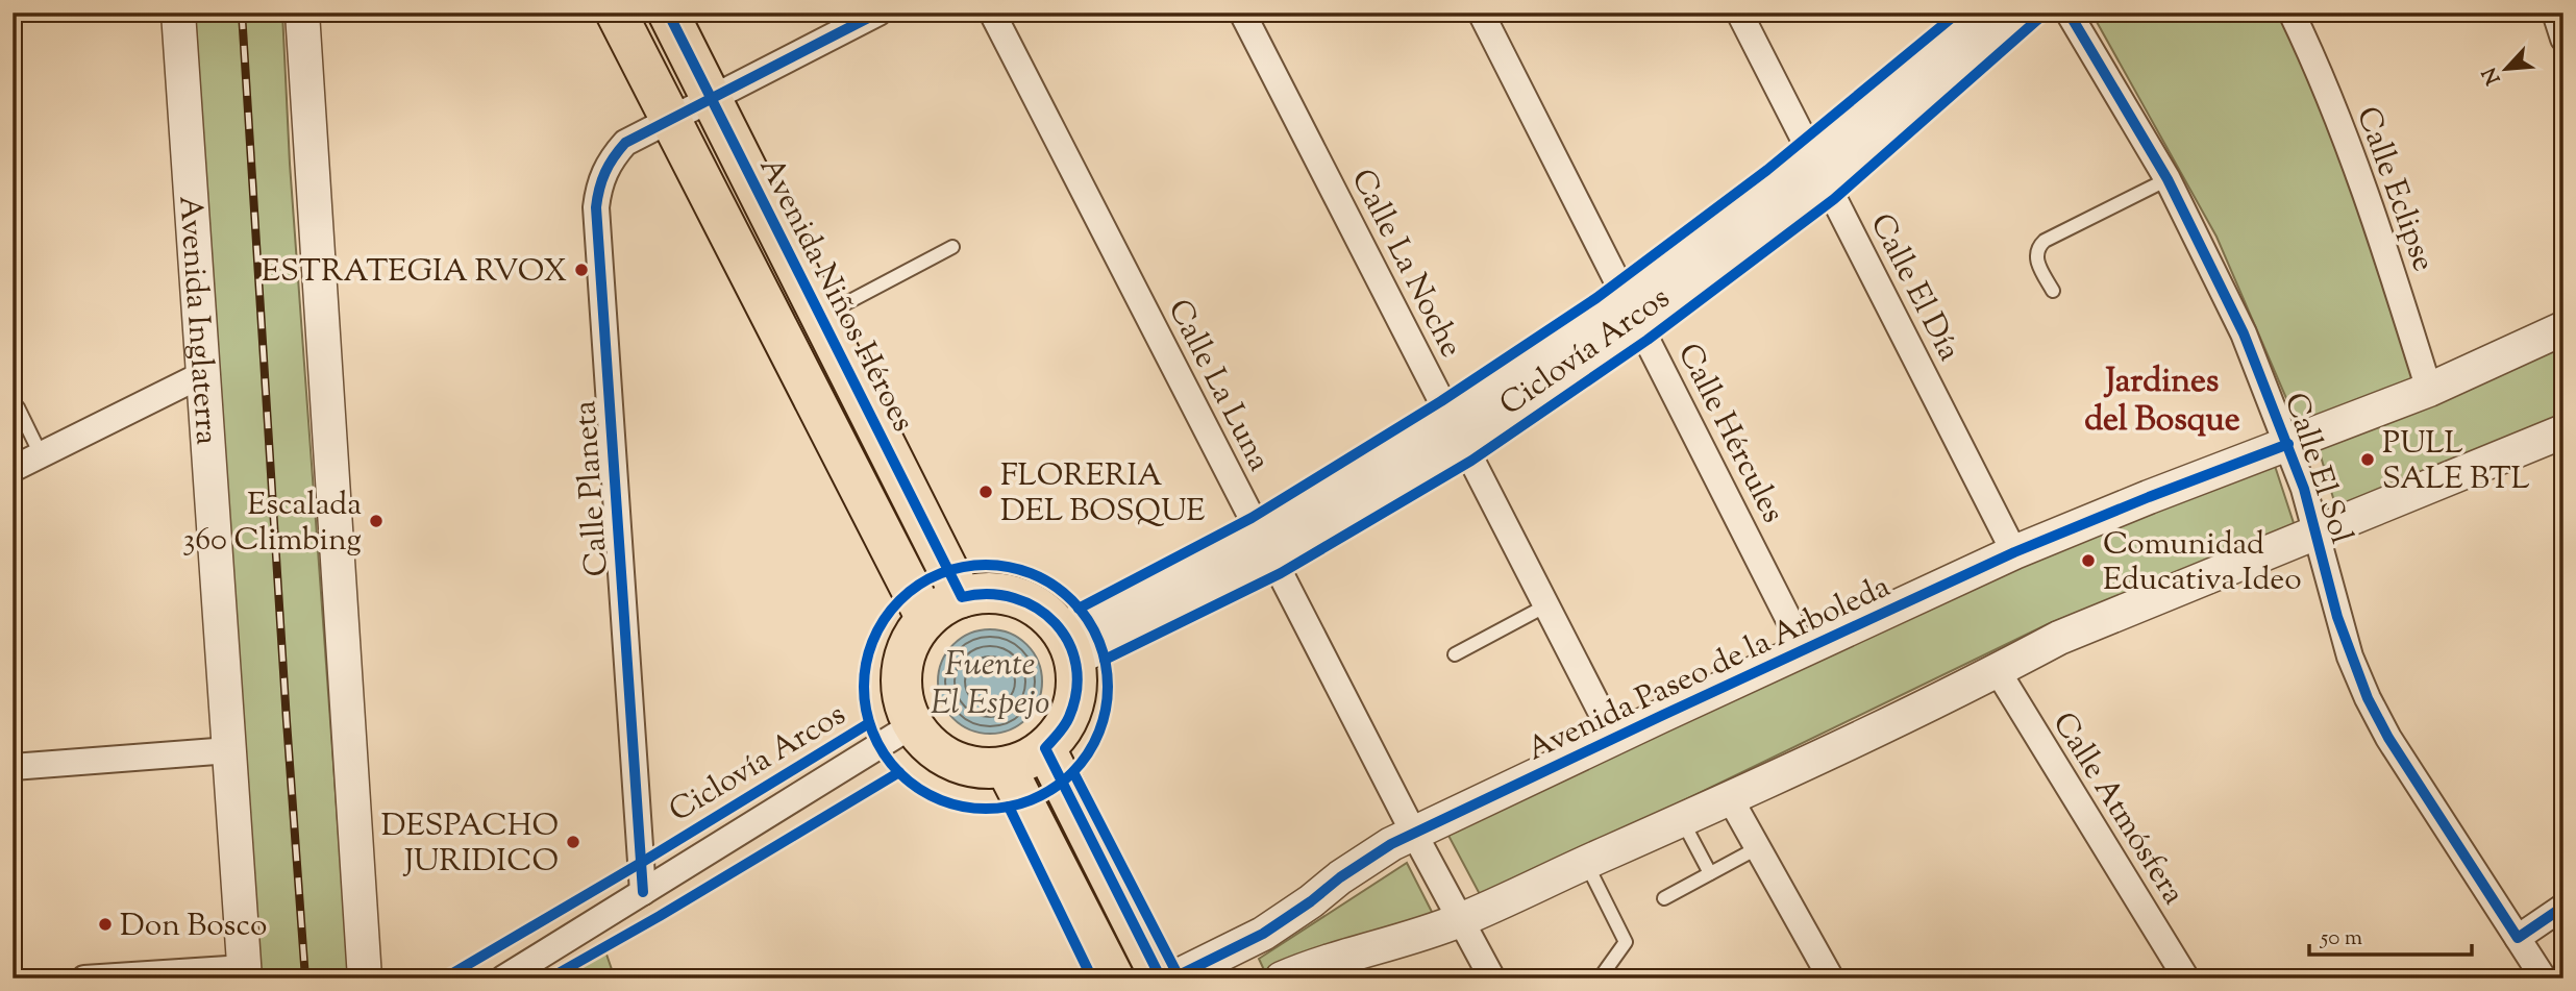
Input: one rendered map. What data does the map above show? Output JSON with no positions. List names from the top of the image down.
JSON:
{
  "streets": {
    "main road": ["Avenida Niños Héroes"],
    "street": [
      "Calle Eclipse",
      "Calle La Noche",
      "Calle El Día",
      "Avenida Inglaterra",
      "Calle La Luna",
      "Calle Hércules",
      "Calle El Sol",
      "Calle Planeta",
      "Avenida Paseo de la Arboleda",
      "Calle Atmósfera"
    ],
    "cycle path": ["Ciclovía Arcos"]
  },
  "crossings": [
    ["Calle Eclipse", "Avenida Paseo de la Arboleda"],
    ["Calle La Noche", "Avenida Paseo de la Arboleda"],
    ["Calle El Día", "Avenida Paseo de la Arboleda"],
    ["Avenida Niños Héroes", "Calle Planeta"],
    ["Calle La Luna", "Avenida Paseo de la Arboleda"],
    ["Calle Hércules", "Avenida Paseo de la Arboleda"],
    ["Calle El Sol", "Avenida Paseo de la Arboleda"]
  ],
  "districts": ["Jardines del Bosque"],
  "water": ["Fuente El Espejo"],
  "places": [
    "ESTRATEGIA RVOX",
    "PULL SALE BTL",
    "FLORERIA DEL BOSQUE",
    "Escalada 360 Climbing",
    "Comunidad Educativa Ideo",
    "DESPACHO JURIDICO",
    "Don Bosco"
  ],
  "scale_bar": "50 m",
  "north": "bottom left"
}
